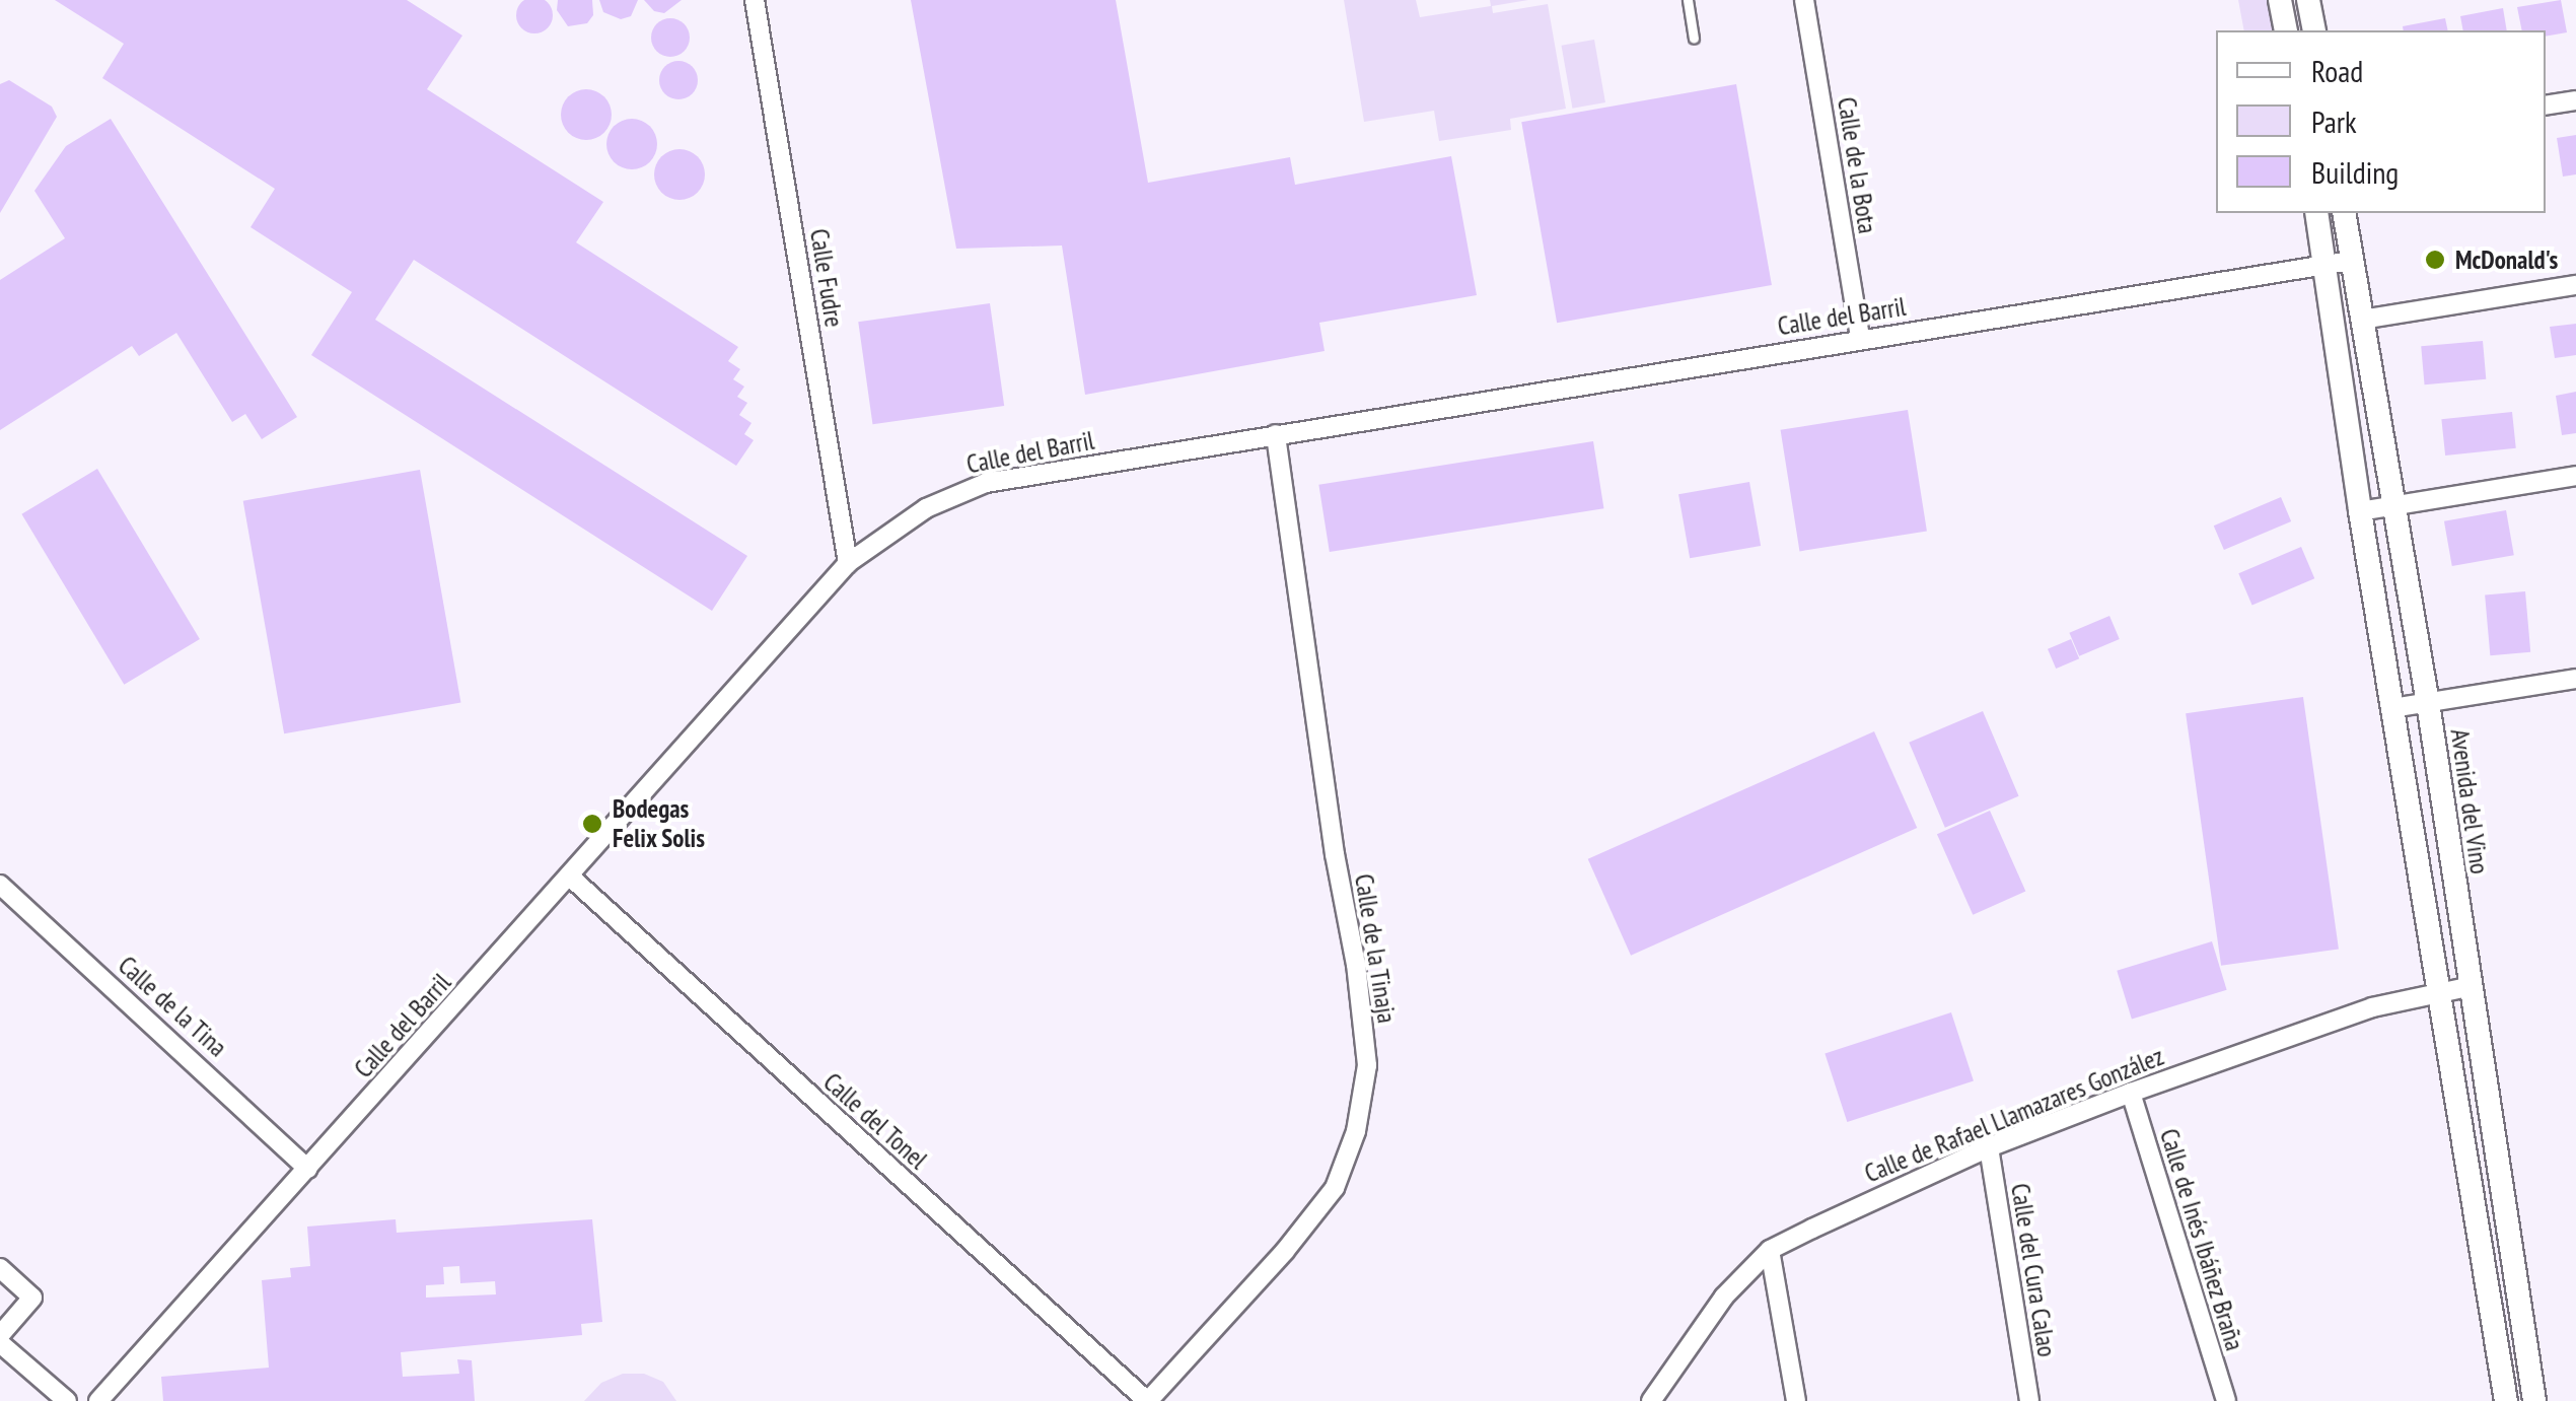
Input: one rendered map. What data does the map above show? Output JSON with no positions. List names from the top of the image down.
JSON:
{
  "streets": {
    "street": [
      "Calle de la Bota",
      "Calle Fudre",
      "Calle del Barril",
      "Avenida del Vino",
      "Calle de la Tinaja",
      "Calle de la Tina",
      "Calle de Rafael Llamazares González",
      "Calle del Tonel",
      "Calle de Inés Ibáñez Braña",
      "Calle del Cura Calao"
    ]
  },
  "crossings": [
    ["Calle de la Bota", "Calle del Barril"],
    ["Calle Fudre", "Calle del Barril"],
    ["Calle del Barril", "Avenida del Vino"],
    ["Calle del Barril", "Calle de la Tinaja"],
    ["Calle del Barril", "Calle de la Tina"],
    ["Calle del Barril", "Calle del Tonel"],
    ["Avenida del Vino", "Calle de Rafael Llamazares González"],
    ["Calle de la Tinaja", "Calle del Tonel"],
    ["Calle de Rafael Llamazares González", "Calle de Inés Ibáñez Braña"],
    ["Calle de Rafael Llamazares González", "Calle del Cura Calao"]
  ],
  "places": ["McDonald's", "Bodegas Felix Solis"],
  "legend": ["Road", "Park", "Building"]
}
